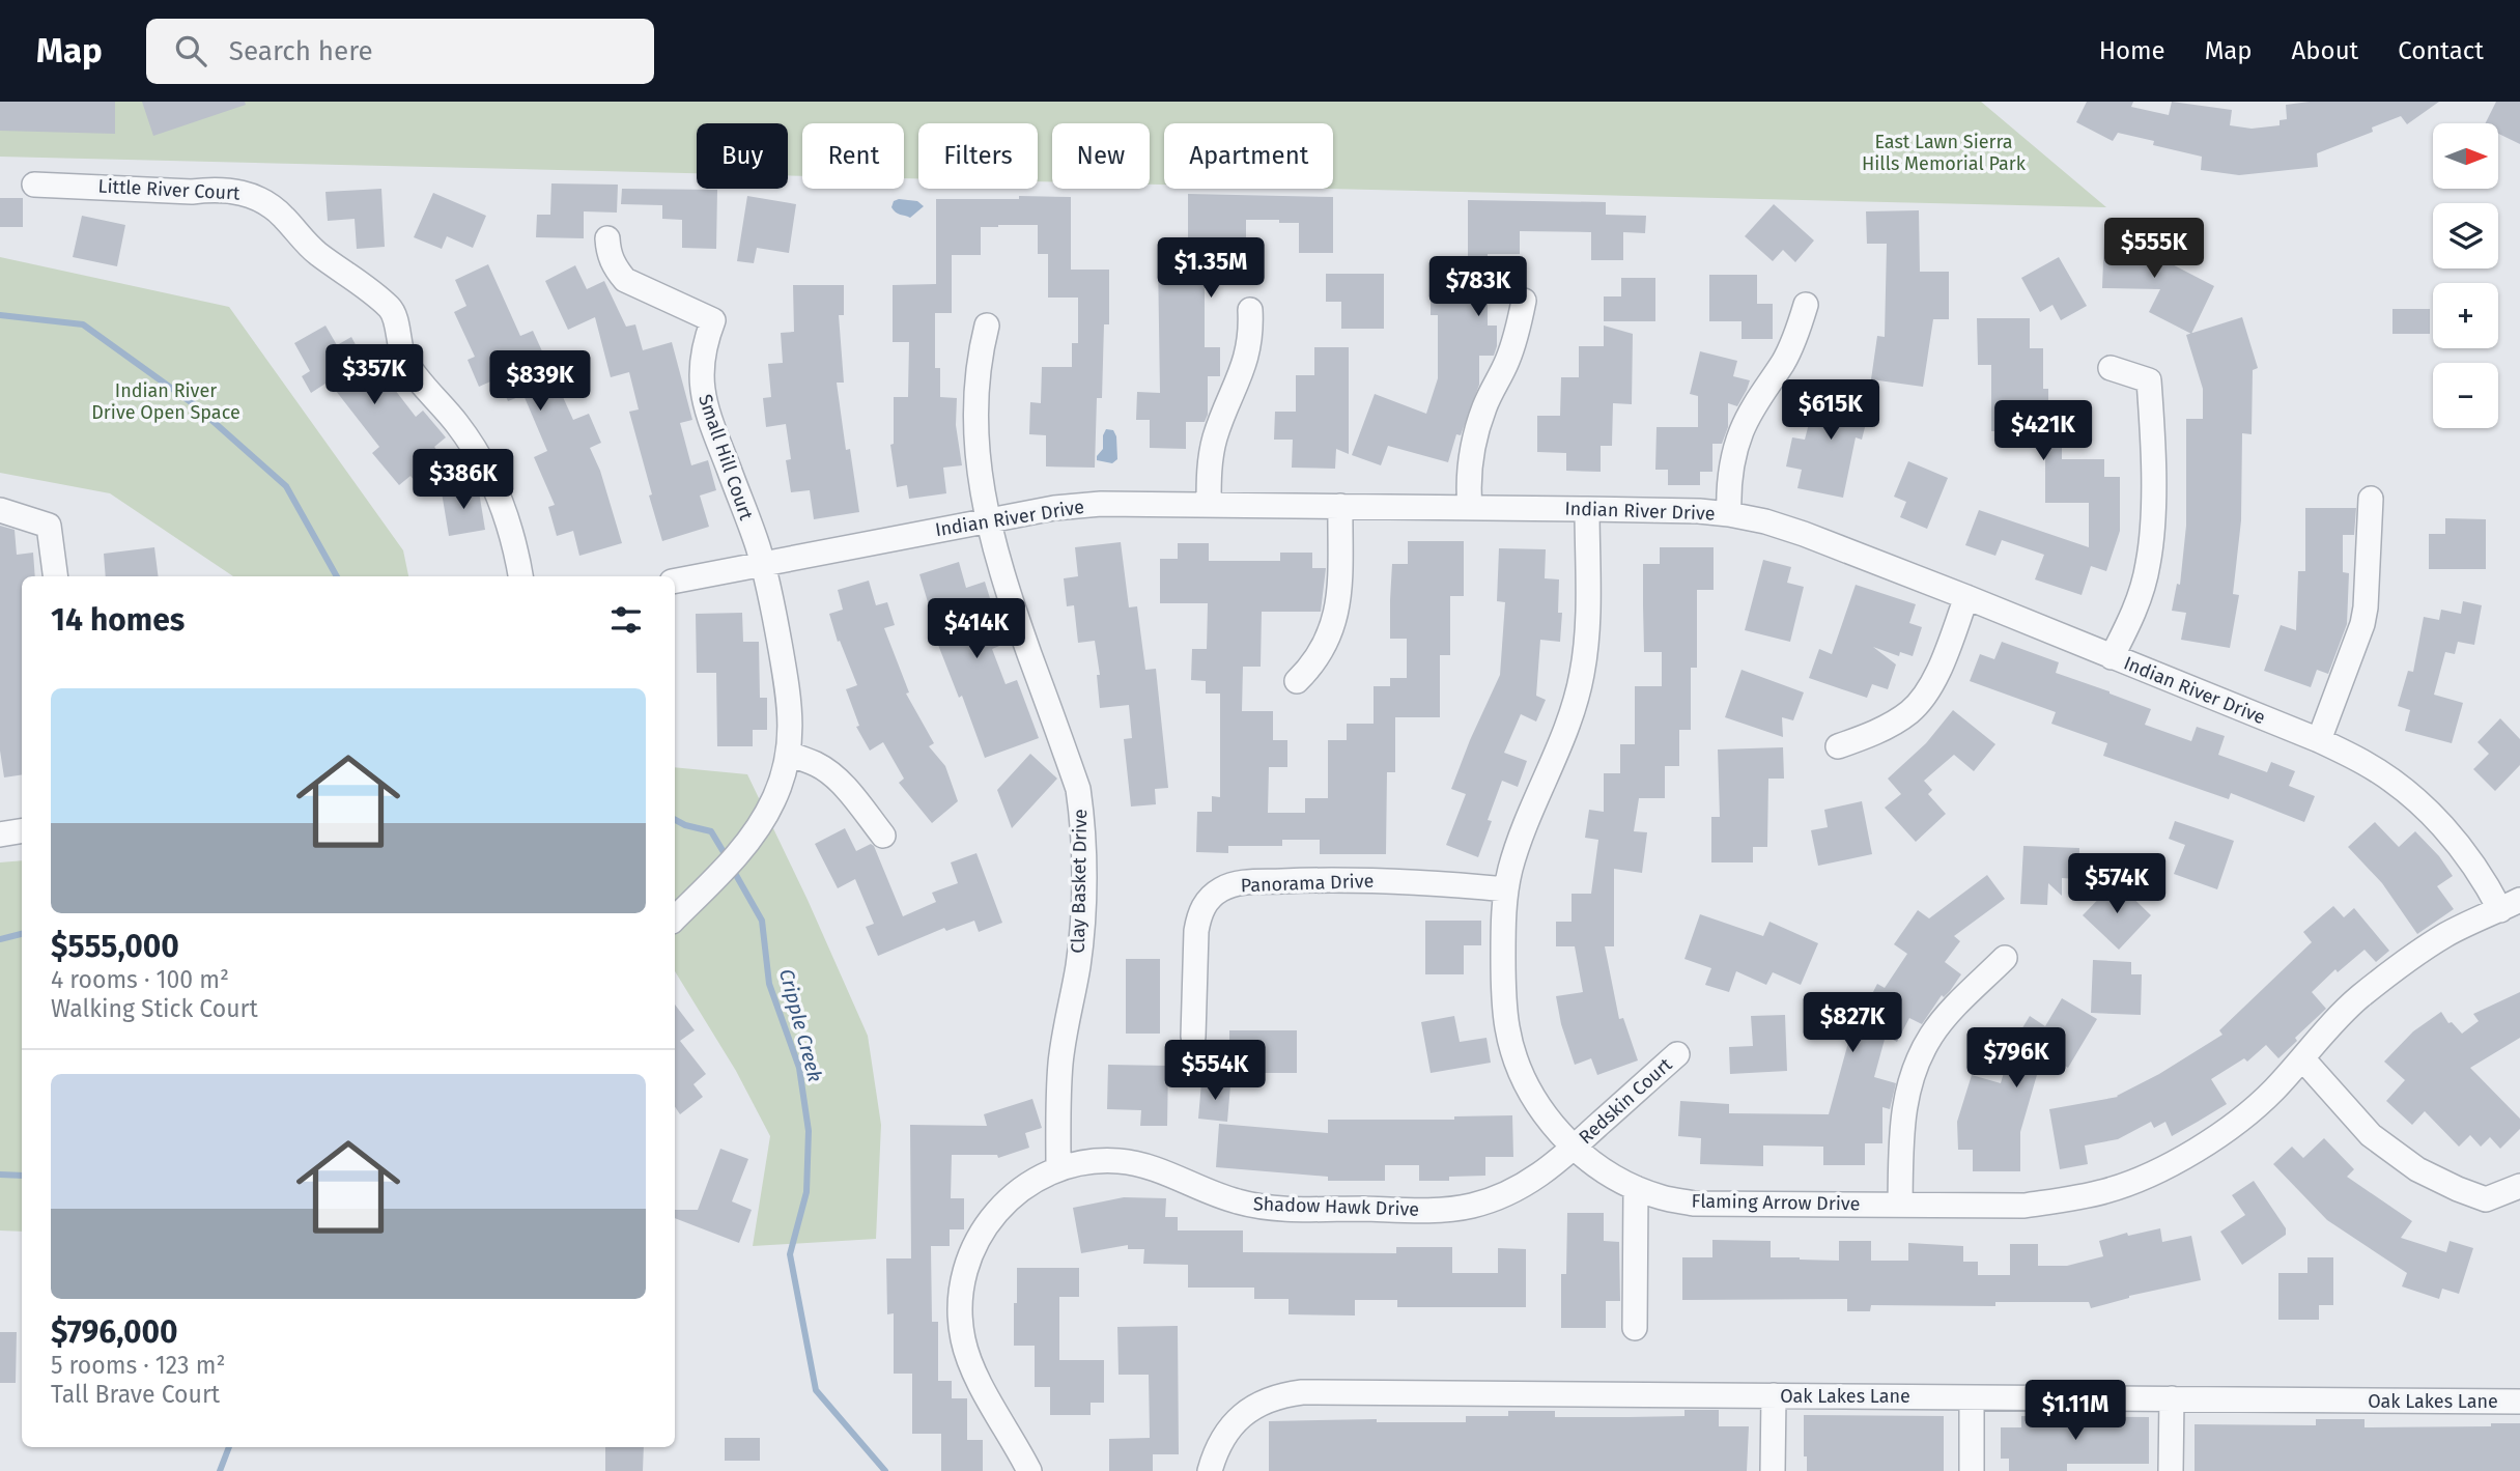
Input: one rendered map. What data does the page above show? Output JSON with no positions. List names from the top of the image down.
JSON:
{
  "streets": {
    "street": [
      "Little River Court",
      "Small Hill Court",
      "Indian River Drive",
      "Clay Basket Drive",
      "Panorama Drive",
      "Redskin Court",
      "Flaming Arrow Drive",
      "Shadow Hawk Drive",
      "Oak Lakes Lane"
    ]
  },
  "crossings": [
    ["Small Hill Court", "Indian River Drive"],
    ["Indian River Drive", "Clay Basket Drive"],
    ["Indian River Drive", "Flaming Arrow Drive"],
    ["Clay Basket Drive", "Shadow Hawk Drive"],
    ["Panorama Drive", "Flaming Arrow Drive"],
    ["Redskin Court", "Flaming Arrow Drive"],
    ["Redskin Court", "Shadow Hawk Drive"],
    ["Flaming Arrow Drive", "Shadow Hawk Drive"]
  ],
  "water": ["Cripple Creek"],
  "parks": ["East Lawn Sierra Hills Memorial Park", "Indian River Drive Open Space"],
  "north": "right",
  "page": {
    "header": "Map",
    "search": "Search here",
    "nav": [
      "Home",
      "Map",
      "About",
      "Contact"
    ],
    "map_buttons": ["+", "−"],
    "chip": [
      "Buy",
      "Rent",
      "Filters",
      "New",
      "Apartment"
    ],
    "price": [
      "$555K",
      "$1.35M",
      "$783K",
      "$357K",
      "$839K",
      "$615K",
      "$421K",
      "$386K",
      "$414K",
      "$574K",
      "$827K",
      "$796K",
      "$554K",
      "$1.11M"
    ],
    "heading": "14 homes",
    "list": [
      {
        "name": "$555,000",
        "note": "4 rooms · 100 m² · Walking Stick Court"
      },
      {
        "name": "$796,000",
        "note": "5 rooms · 123 m² · Tall Brave Court"
      }
    ]
  }
}
